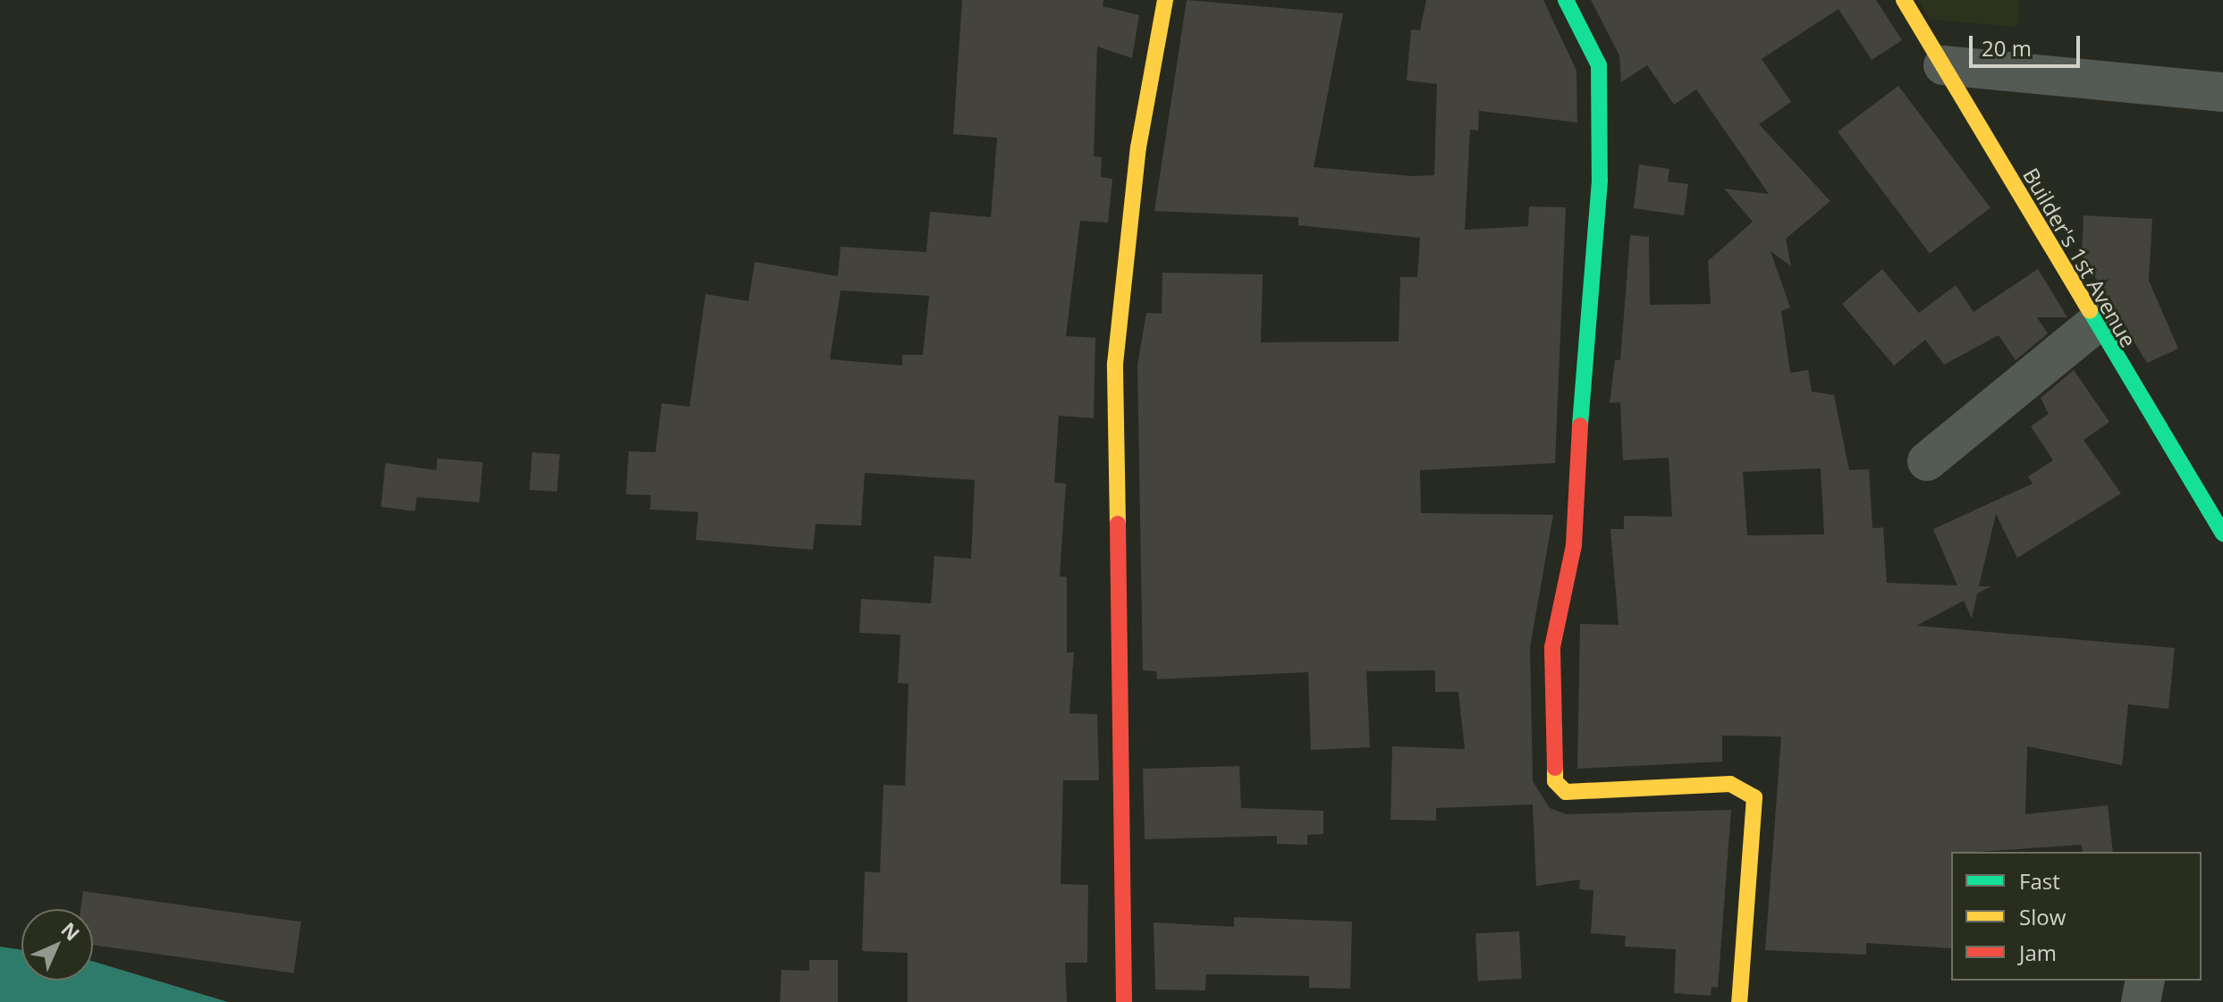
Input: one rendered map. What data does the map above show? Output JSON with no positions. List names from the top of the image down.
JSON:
{
  "streets": {
    "street": ["Builder's 1st Avenue"]
  },
  "legend": ["Fast", "Slow", "Jam"],
  "scale_bar": "20 m",
  "north": "top right"
}
